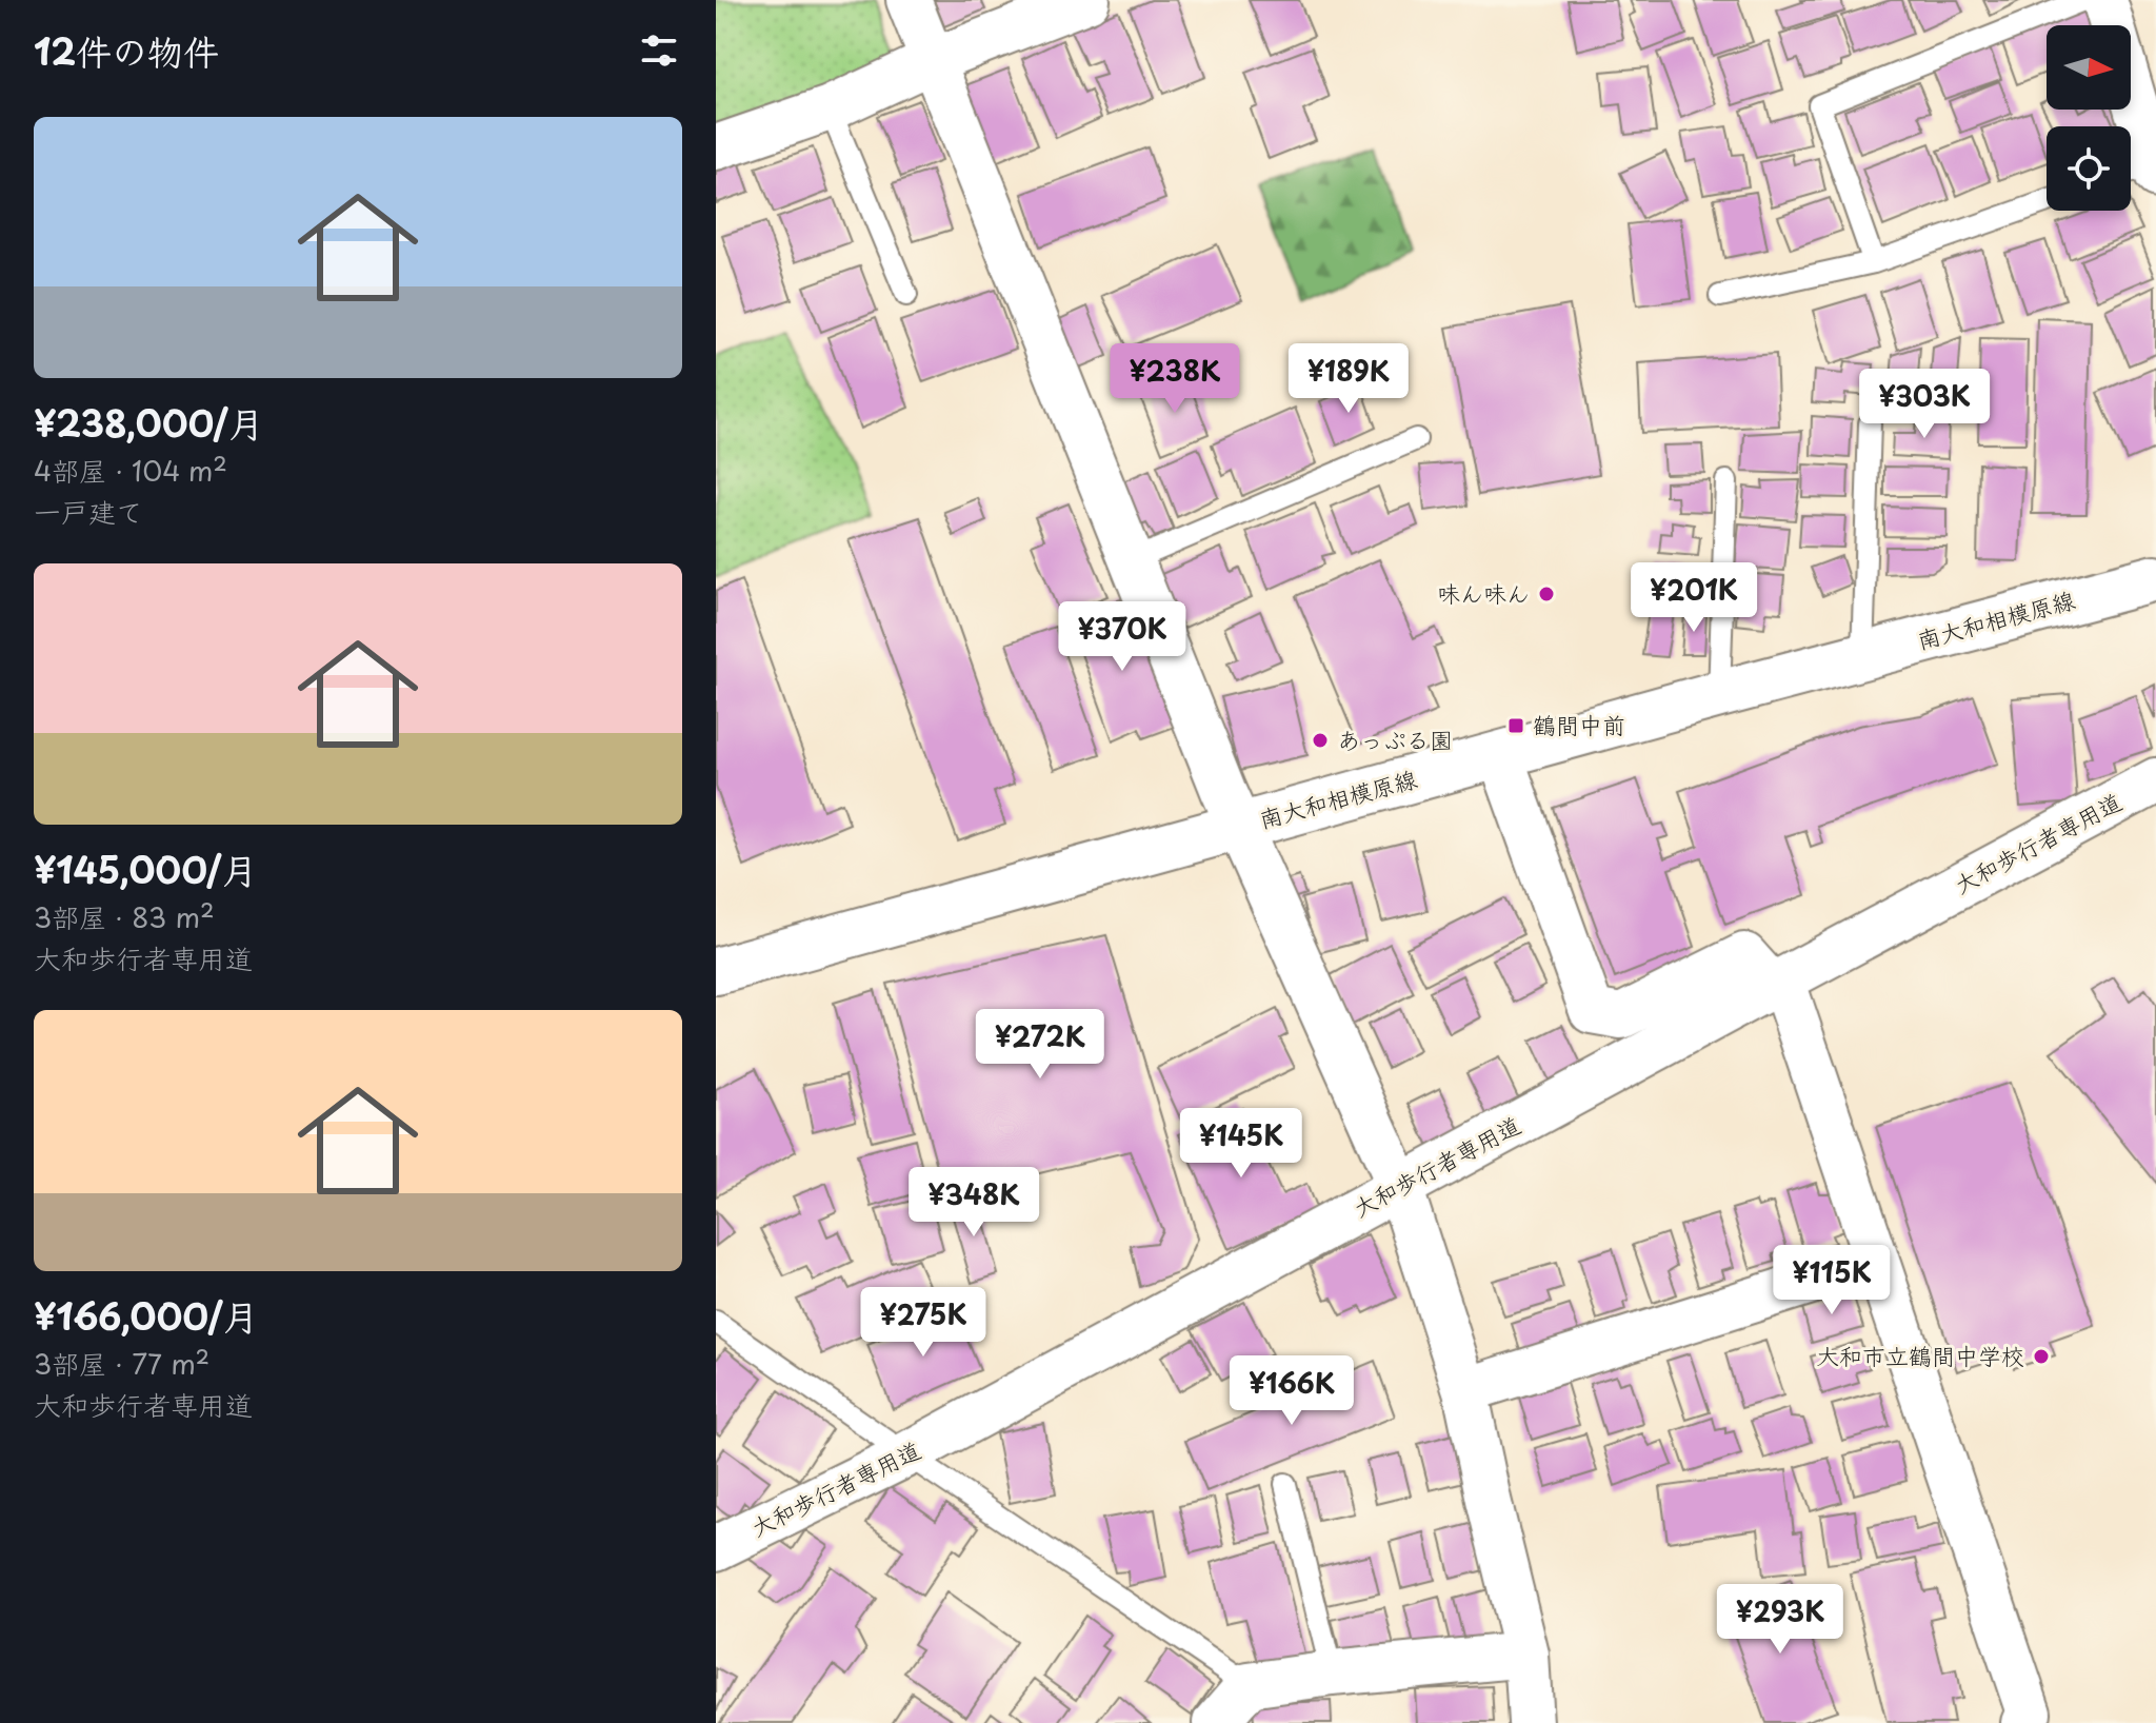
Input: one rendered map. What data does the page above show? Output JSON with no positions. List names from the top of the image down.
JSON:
{
  "streets": {
    "street": ["南大和相模原線", "大和歩行者専用道"]
  },
  "places": {
    "other": ["味ん味ん", "あっぷる園", "大和市立鶴間中学校"],
    "transit": ["鶴間中前"]
  },
  "north": "right",
  "page": {
    "heading": "12件の物件",
    "list": [
      {
        "name": "¥238,000/月",
        "note": "4部屋 · 104 m² · 一戸建て"
      },
      {
        "name": "¥145,000/月",
        "note": "3部屋 · 83 m² · 大和歩行者専用道"
      },
      {
        "name": "¥166,000/月",
        "note": "3部屋 · 77 m² · 大和歩行者専用道"
      }
    ],
    "price": [
      "¥238K",
      "¥189K",
      "¥303K",
      "¥201K",
      "¥370K",
      "¥272K",
      "¥145K",
      "¥348K",
      "¥115K",
      "¥275K",
      "¥166K",
      "¥293K"
    ]
  }
}
